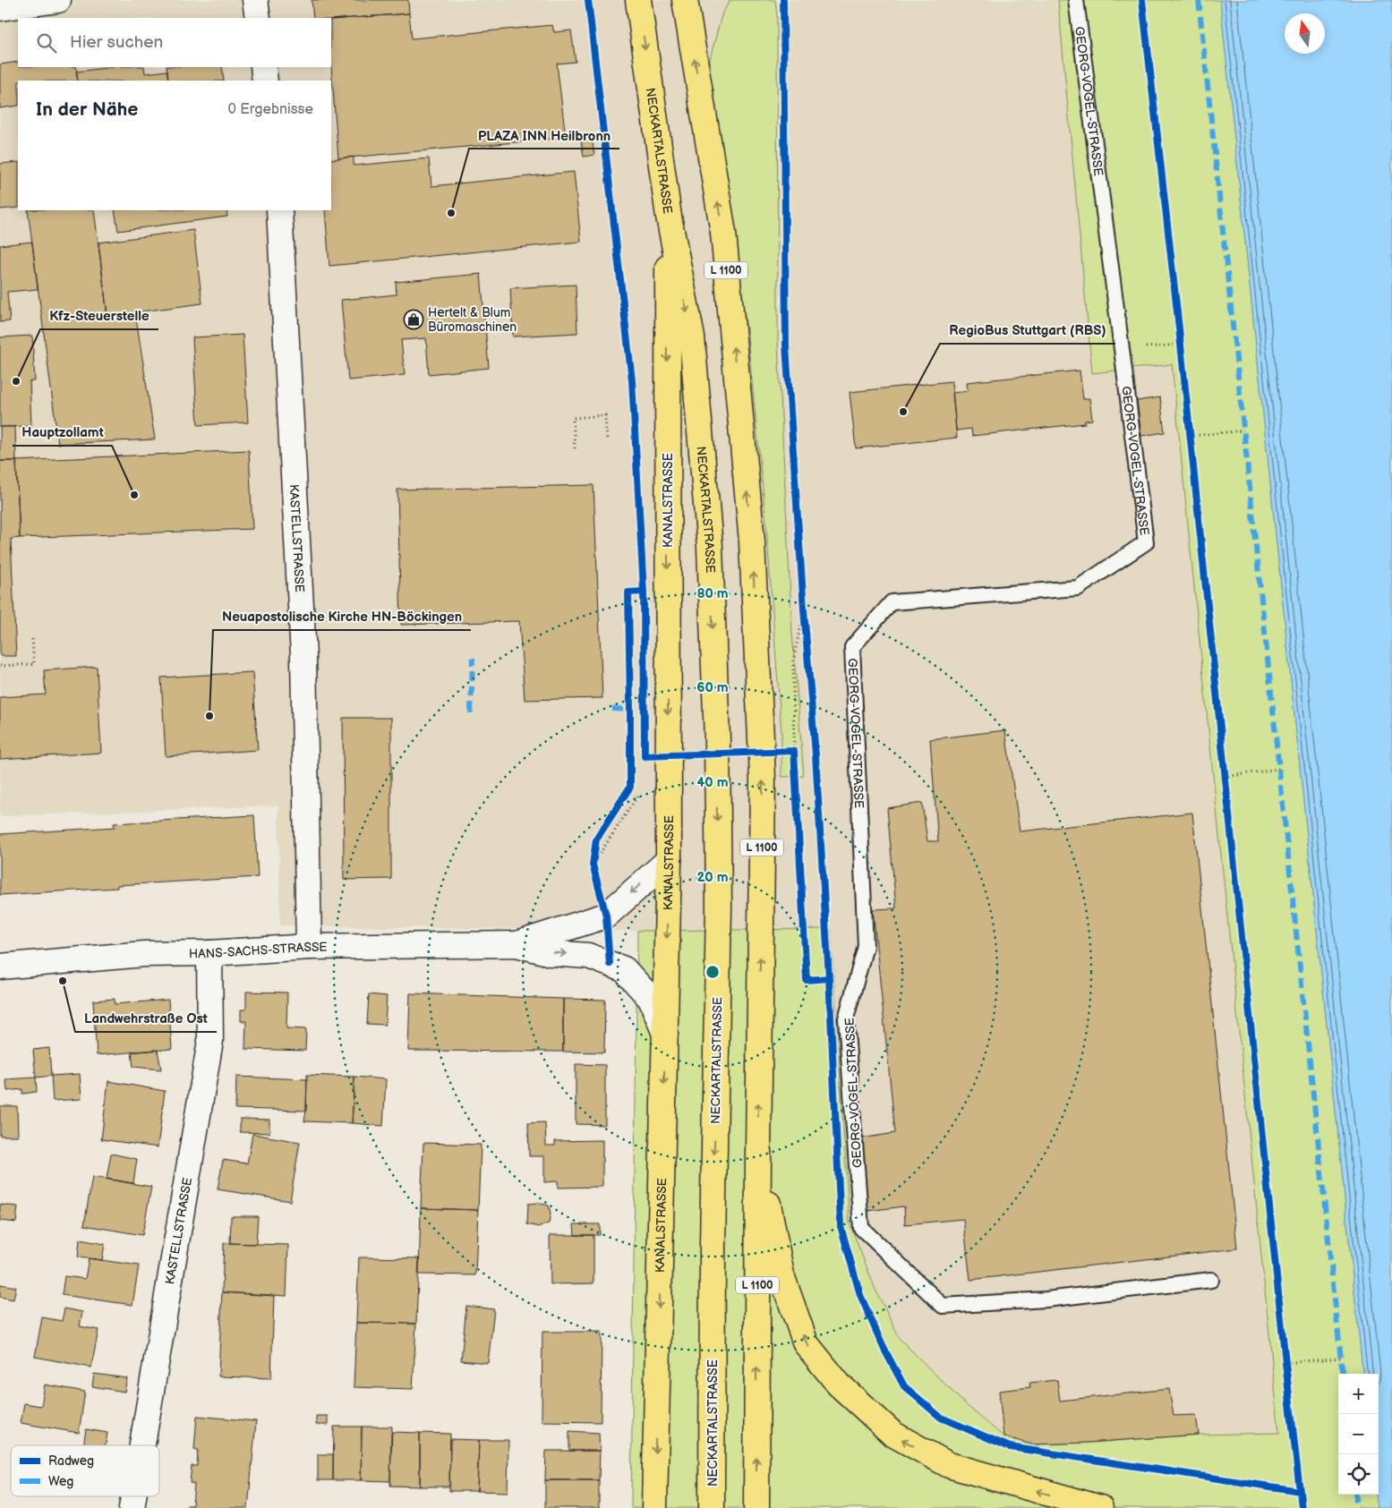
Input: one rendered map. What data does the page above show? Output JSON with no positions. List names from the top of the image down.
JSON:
{
  "streets": {
    "main road": ["NECKARTALSTRASSE", "L 1100", "KANALSTRASSE"],
    "street": ["KASTELLSTRASSE", "HANS-SACHS-STRASSE"],
    "lane": ["GEORG-VOGEL-STRASSE"]
  },
  "crossings": [
    ["NECKARTALSTRASSE", "KANALSTRASSE"],
    ["KANALSTRASSE", "HANS-SACHS-STRASSE"],
    ["KASTELLSTRASSE", "HANS-SACHS-STRASSE"]
  ],
  "places": {
    "other": [
      "PLAZA INN Heilbronn",
      "Kfz-Steuerstelle",
      "RegioBus Stuttgart (RBS)",
      "Hauptzollamt",
      "Neuapostolische Kirche HN-Böckingen",
      "Landwehrstraße Ost"
    ],
    "shop": ["Hertelt & Blum Büromaschinen"]
  },
  "legend": ["Radweg", "Weg"],
  "north": "top",
  "page": {
    "search": "Hier suchen",
    "heading": ["In der Nähe", "0 Ergebnisse"],
    "map_buttons": ["+", "−"]
  },
  "rings": [
    "80 m",
    "60 m",
    "40 m",
    "20 m"
  ]
}
